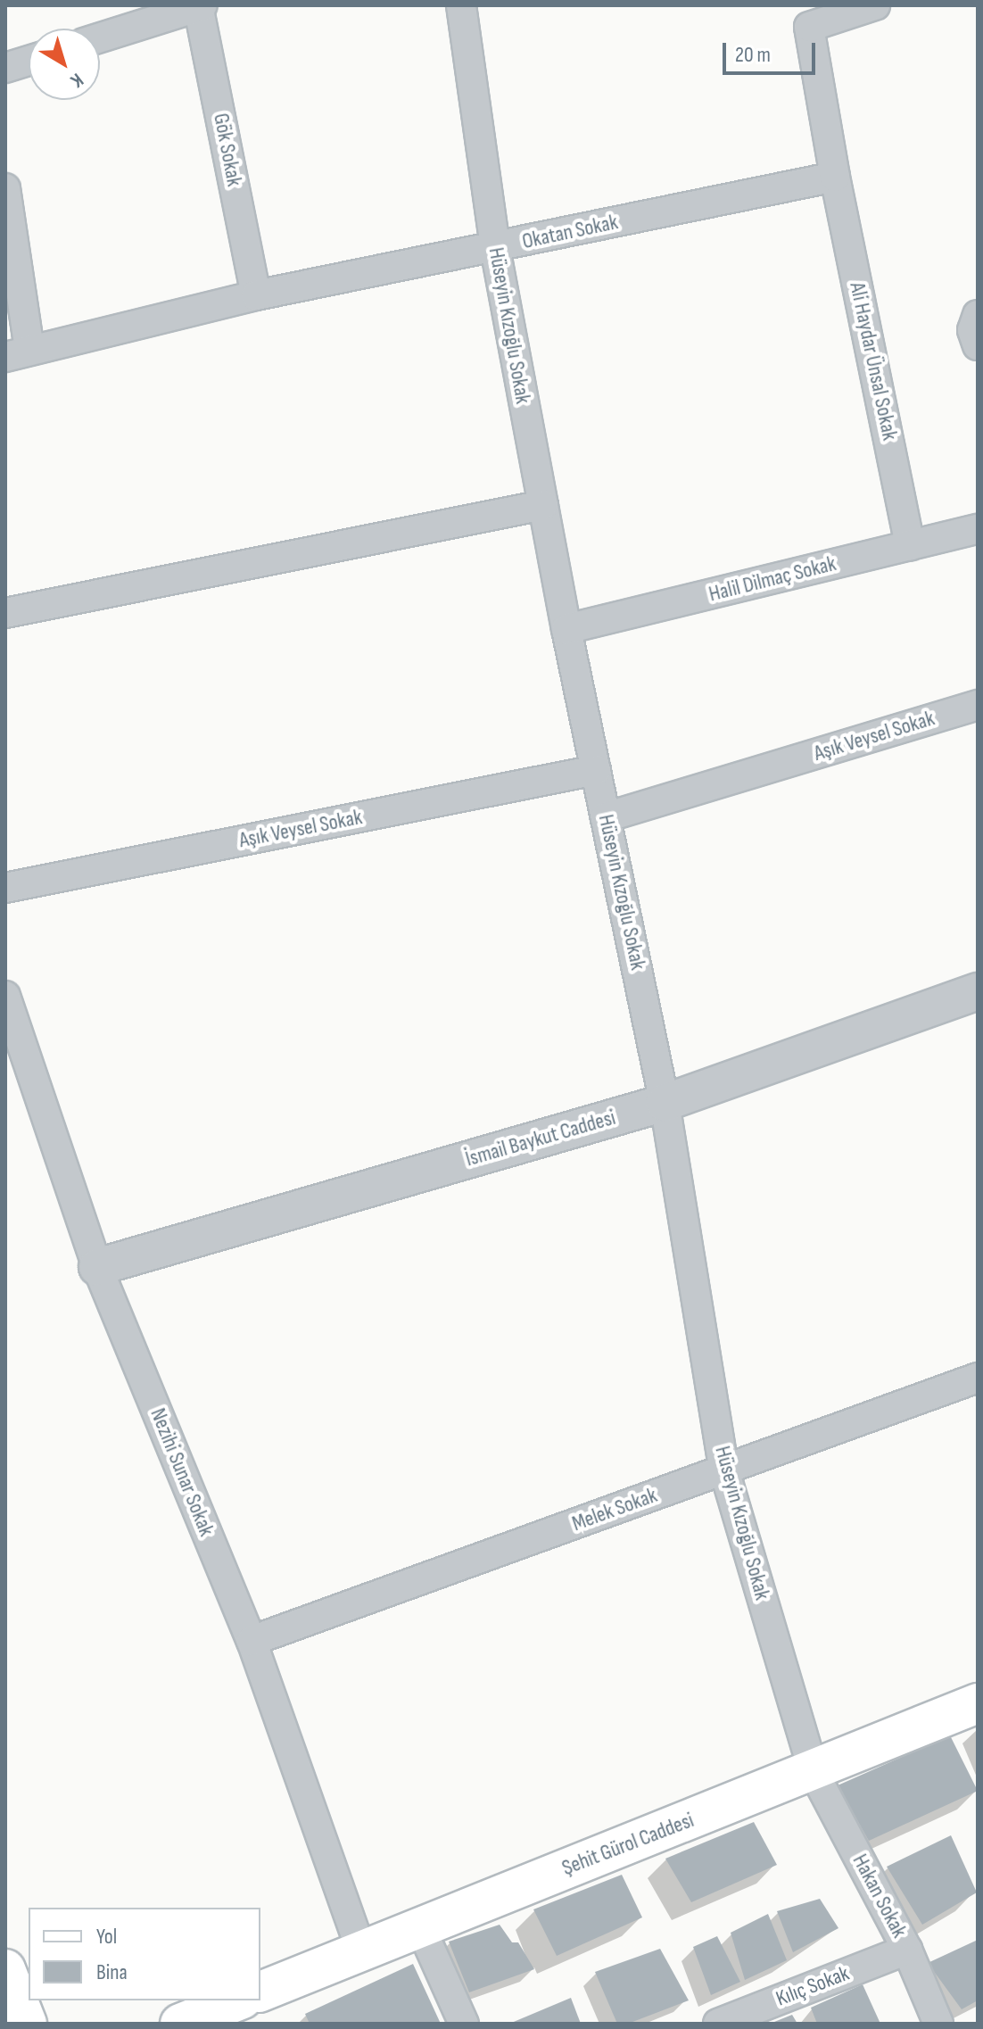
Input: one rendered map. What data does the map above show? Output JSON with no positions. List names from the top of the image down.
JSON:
{
  "streets": {
    "main road": ["Şehit Gürol Caddesi"],
    "street": [
      "Gök Sokak",
      "Okatan Sokak",
      "Hüseyin Kızoğlu Sokak",
      "Ali Haydar Ünsal Sokak",
      "Halil Dilmaç Sokak",
      "Aşık Veysel Sokak",
      "İsmail Baykut Caddesi",
      "Nezihi Sunar Sokak",
      "Melek Sokak",
      "Hakan Sokak",
      "Kılıç Sokak"
    ]
  },
  "crossings": [
    ["Gök Sokak", "Okatan Sokak"],
    ["Okatan Sokak", "Hüseyin Kızoğlu Sokak"],
    ["Okatan Sokak", "Ali Haydar Ünsal Sokak"],
    ["Hüseyin Kızoğlu Sokak", "Halil Dilmaç Sokak"],
    ["Hüseyin Kızoğlu Sokak", "Aşık Veysel Sokak"],
    ["Hüseyin Kızoğlu Sokak", "İsmail Baykut Caddesi"],
    ["Hüseyin Kızoğlu Sokak", "Melek Sokak"],
    ["Hüseyin Kızoğlu Sokak", "Şehit Gürol Caddesi"],
    ["Hüseyin Kızoğlu Sokak", "Hakan Sokak"],
    ["Ali Haydar Ünsal Sokak", "Halil Dilmaç Sokak"],
    ["İsmail Baykut Caddesi", "Nezihi Sunar Sokak"],
    ["Nezihi Sunar Sokak", "Melek Sokak"],
    ["Nezihi Sunar Sokak", "Şehit Gürol Caddesi"],
    ["Şehit Gürol Caddesi", "Hakan Sokak"],
    ["Hakan Sokak", "Kılıç Sokak"]
  ],
  "legend": ["Yol", "Bina"],
  "scale_bar": "20 m",
  "north": "bottom right"
}
